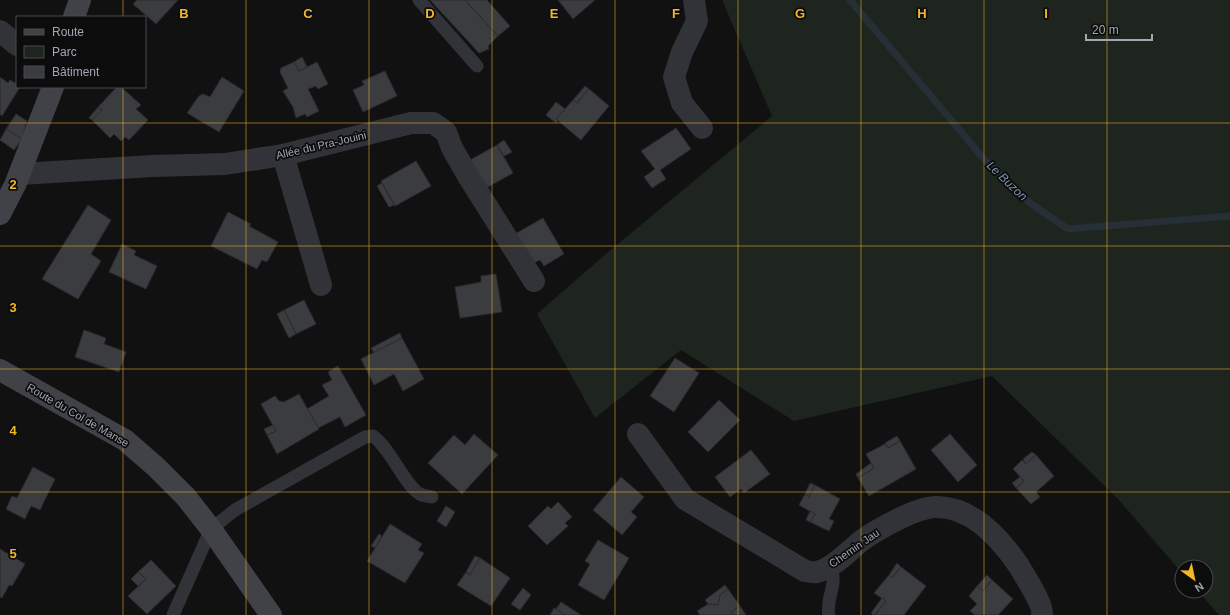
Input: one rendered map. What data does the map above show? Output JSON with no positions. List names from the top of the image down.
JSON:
{
  "streets": {
    "street": ["Allée du Pra-Jouini", "Route du Col de Manse", "Chemin Jau"]
  },
  "water": ["Le Buzon"],
  "legend": ["Route", "Parc", "Bâtiment"],
  "scale_bar": "20 m",
  "north": "bottom right",
  "grid": {
    "columns": [
      "B",
      "C",
      "D",
      "E",
      "F",
      "G",
      "H",
      "I"
    ],
    "rows": [
      "2",
      "3",
      "4",
      "5"
    ]
  }
}
